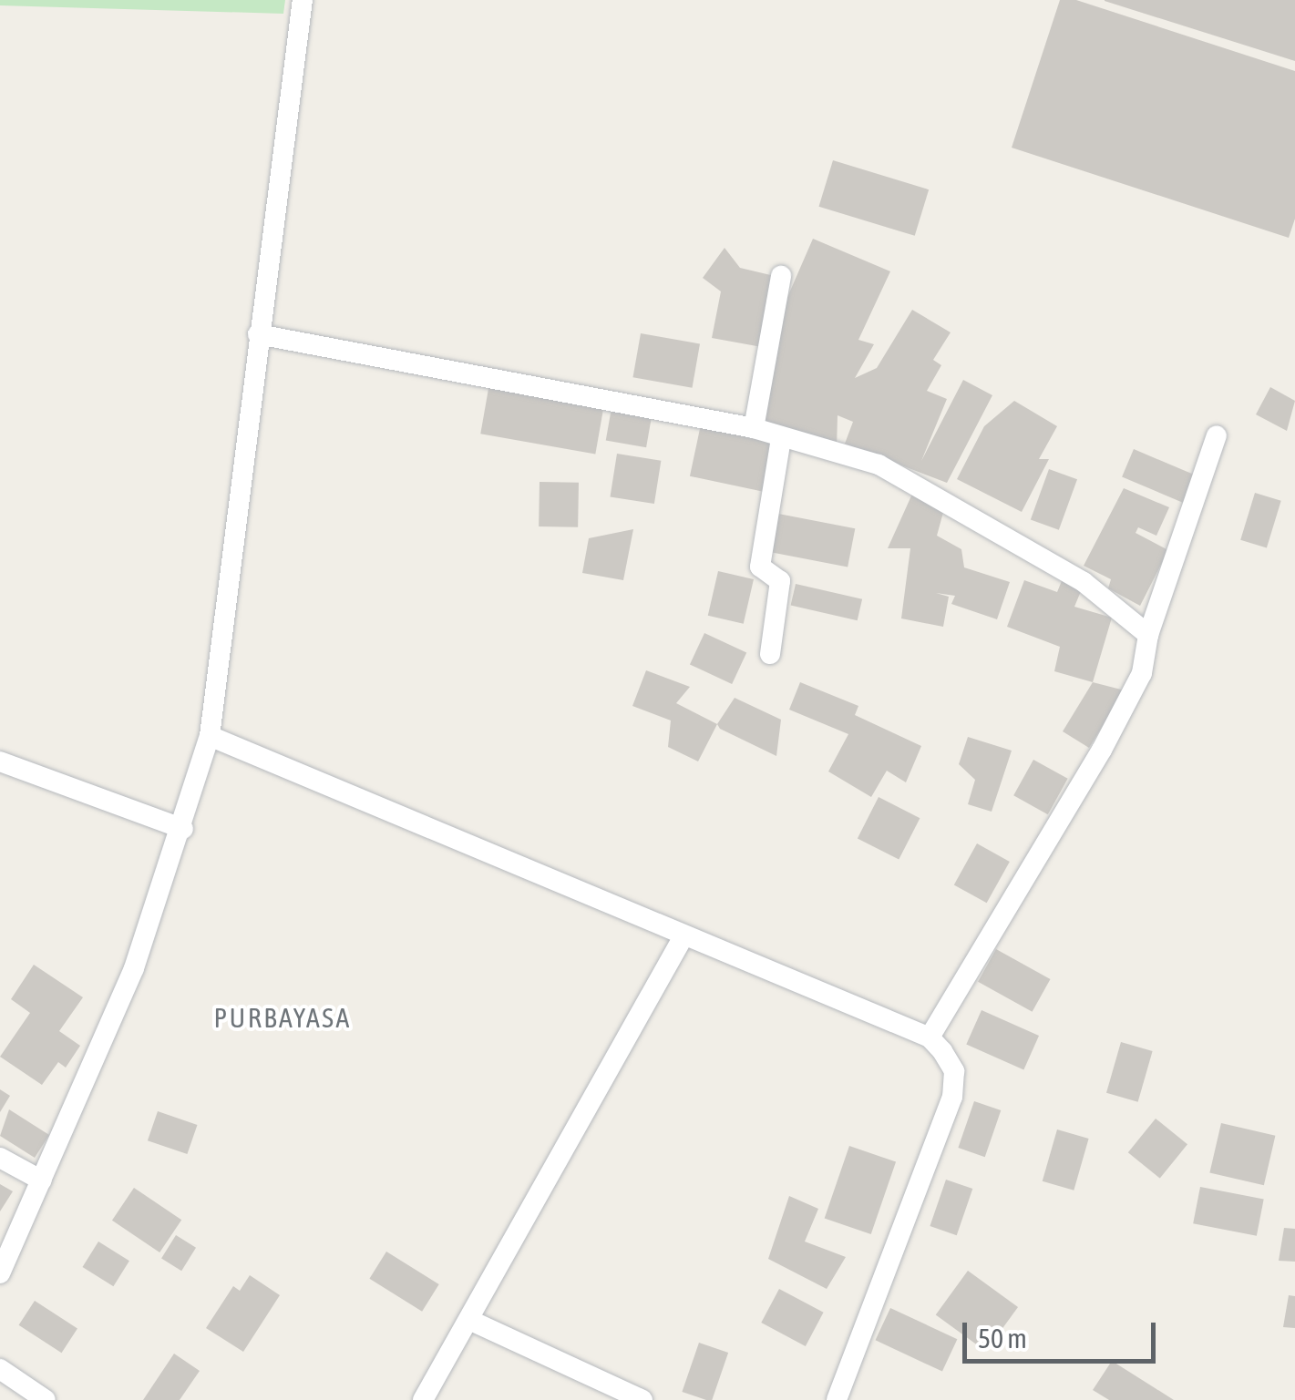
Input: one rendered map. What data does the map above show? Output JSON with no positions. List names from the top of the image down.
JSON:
{
  "districts": ["PURBAYASA"],
  "scale_bar": "50 m"
}
